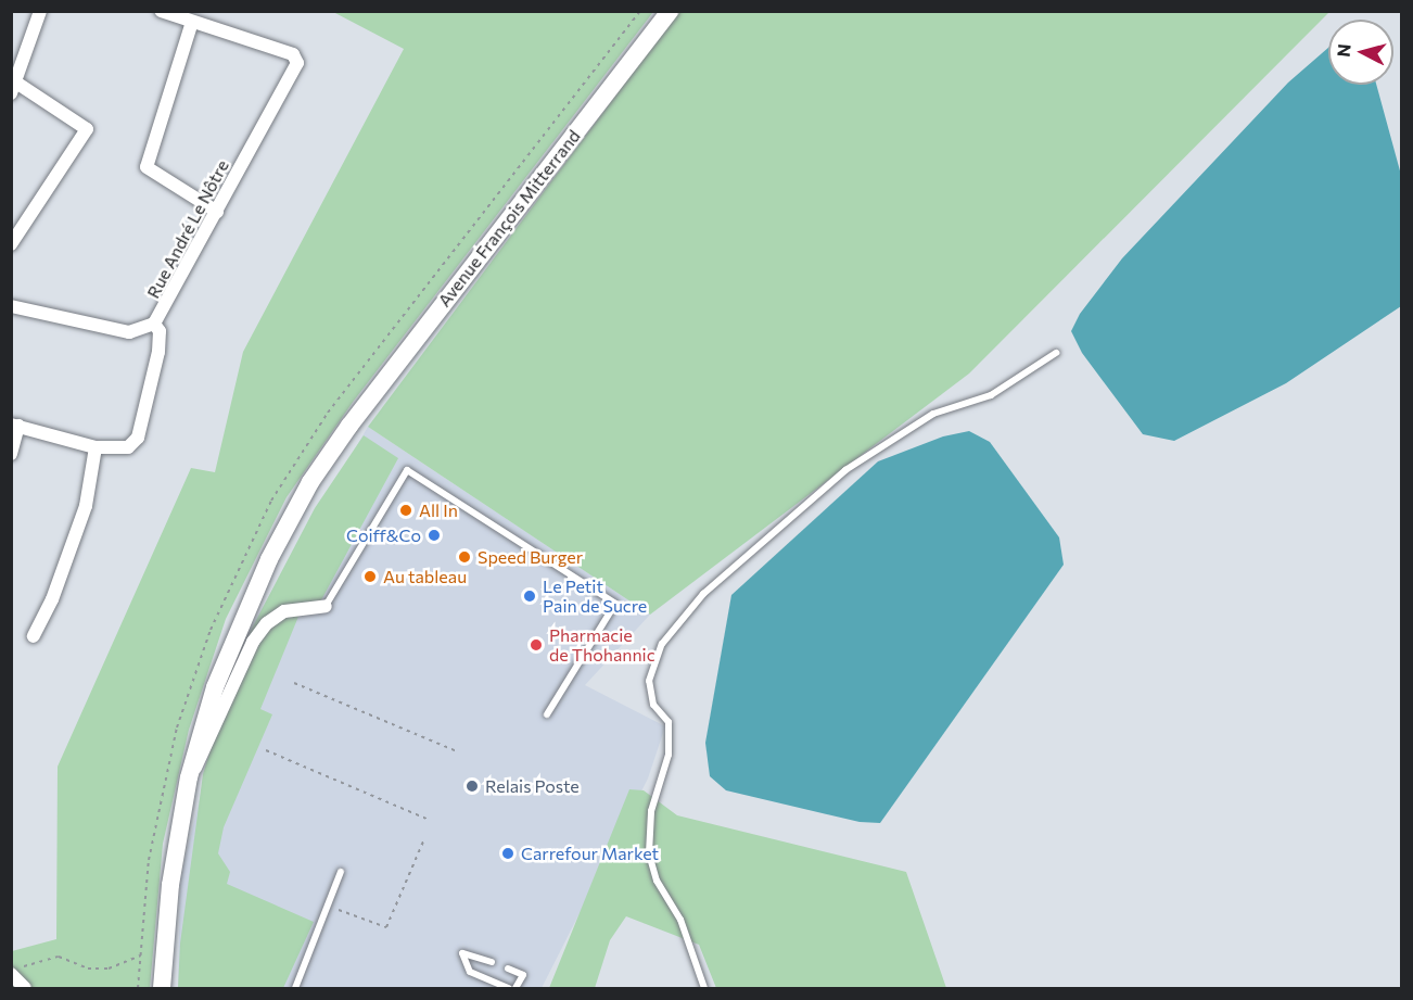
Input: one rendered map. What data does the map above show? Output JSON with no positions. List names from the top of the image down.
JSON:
{
  "streets": {
    "main road": ["Avenue François Mitterrand"],
    "street": ["Rue André Le Nôtre"]
  },
  "places": [
    "All In",
    "Coiff&Co",
    "Speed Burger",
    "Au tableau",
    "Le Petit Pain de Sucre",
    "Pharmacie de Thohannic",
    "Relais Poste",
    "Carrefour Market"
  ],
  "north": "left"
}
